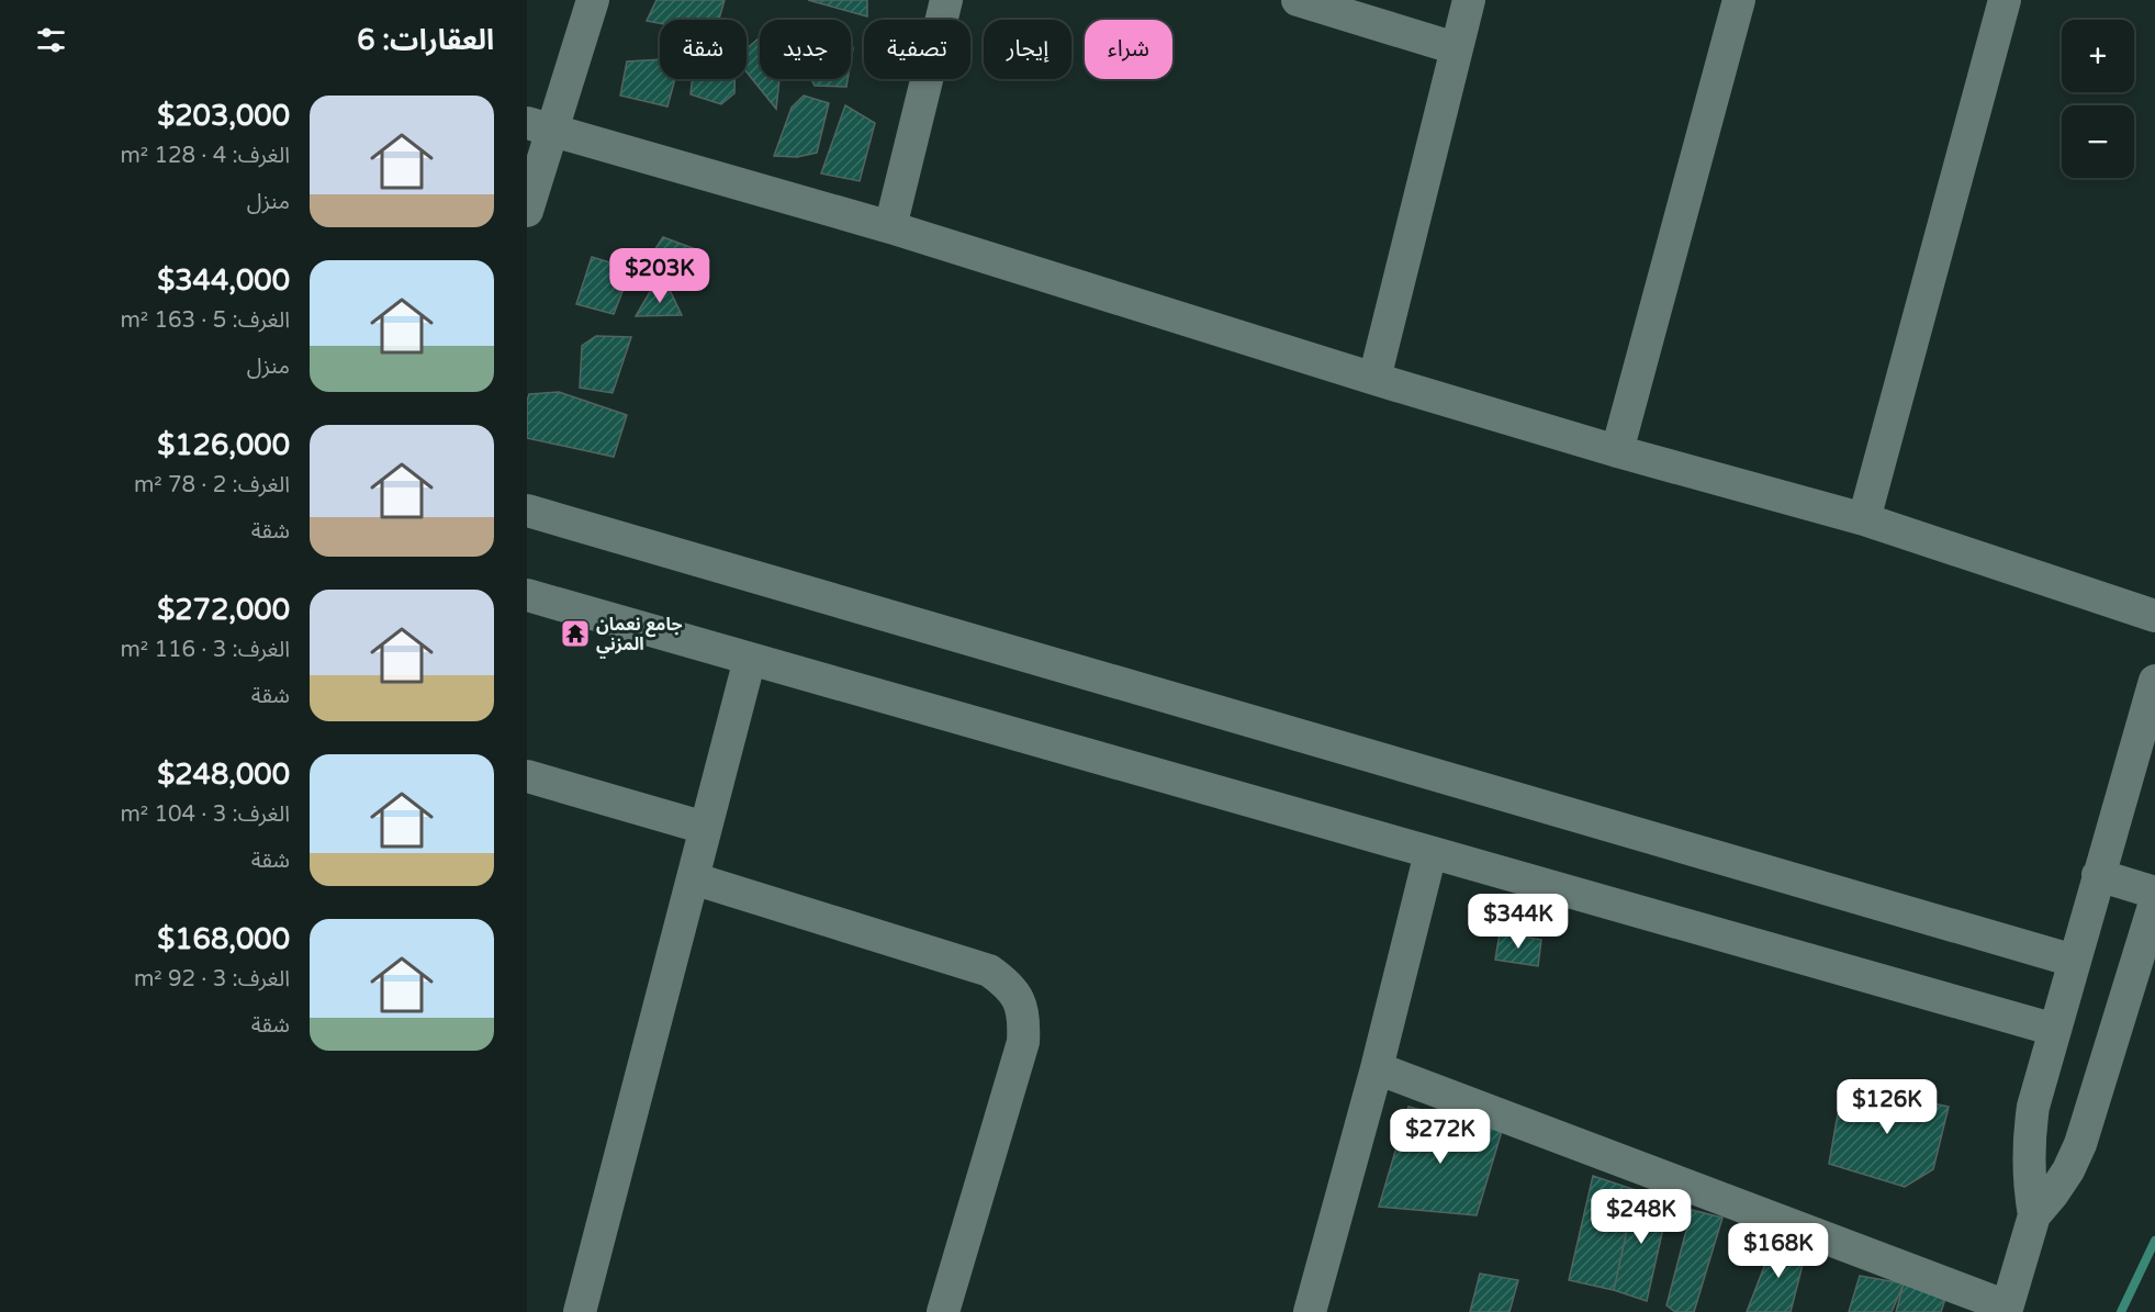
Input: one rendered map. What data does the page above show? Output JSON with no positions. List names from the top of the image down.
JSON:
{
  "places": {
    "temple": ["جامع نعمان المزني"]
  },
  "page": {
    "heading": "العقارات: 6",
    "map_buttons": ["+", "−"],
    "chip": [
      "شراء",
      "إيجار",
      "تصفية",
      "جديد",
      "شقة"
    ],
    "list": [
      {
        "name": "$203,000",
        "note": "الغرف: 4 · 128 m² · منزل"
      },
      {
        "name": "$344,000",
        "note": "الغرف: 5 · 163 m² · منزل"
      },
      {
        "name": "$126,000",
        "note": "الغرف: 2 · 78 m² · شقة"
      },
      {
        "name": "$272,000",
        "note": "الغرف: 3 · 116 m² · شقة"
      },
      {
        "name": "$248,000",
        "note": "الغرف: 3 · 104 m² · شقة"
      },
      {
        "name": "$168,000",
        "note": "الغرف: 3 · 92 m² · شقة"
      }
    ],
    "price": [
      "$203K",
      "$344K",
      "$126K",
      "$272K",
      "$248K",
      "$168K"
    ]
  }
}
